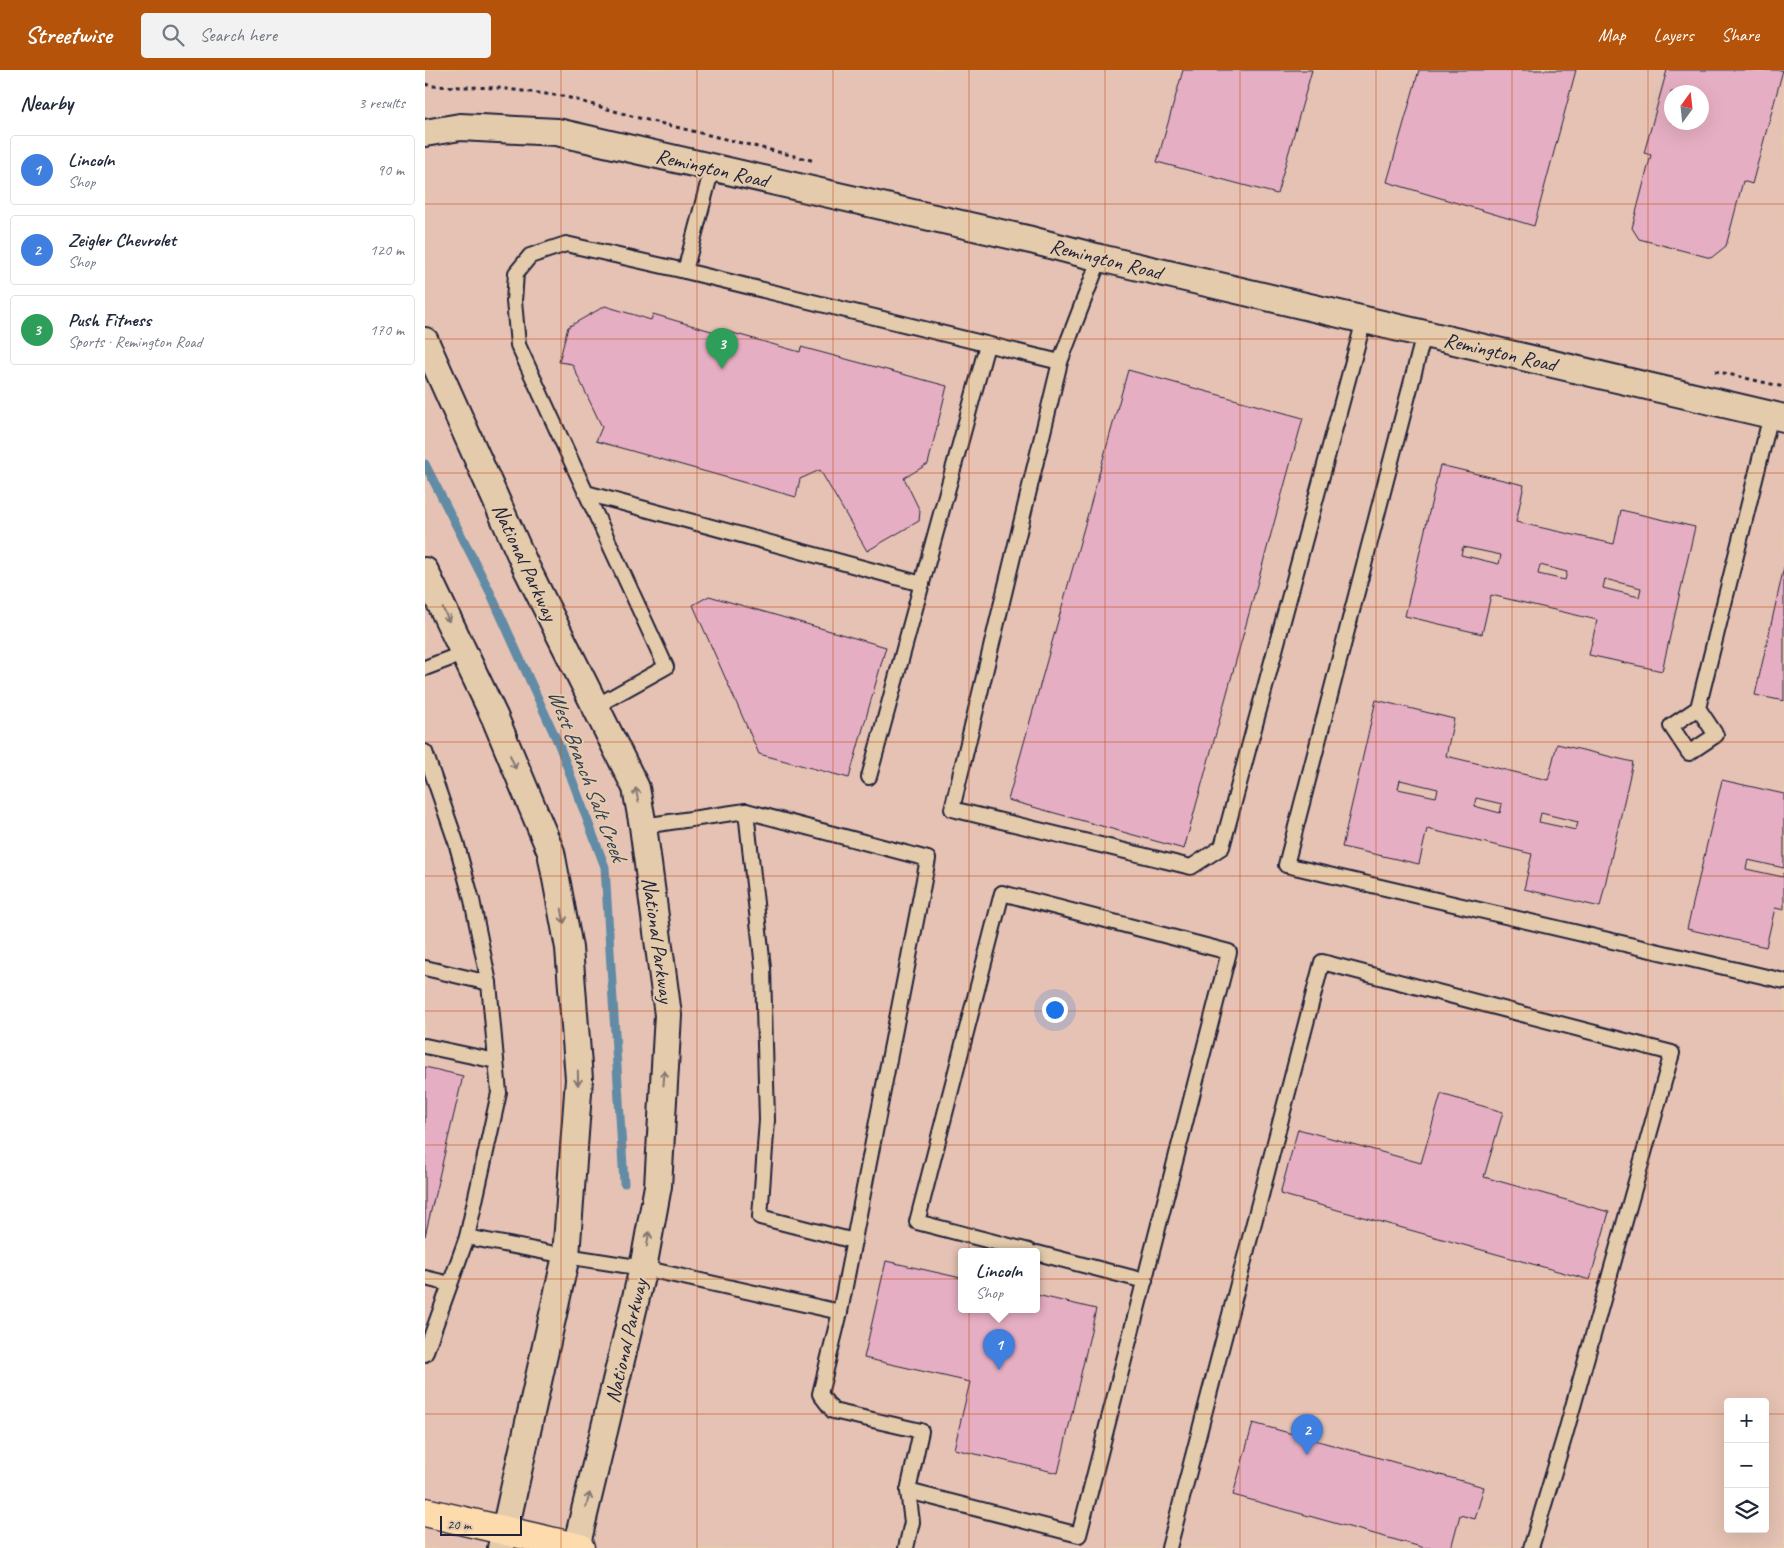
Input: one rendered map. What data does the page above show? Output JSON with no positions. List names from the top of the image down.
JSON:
{
  "streets": {
    "street": ["Remington Road", "National Parkway"]
  },
  "water": ["West Branch Salt Creek"],
  "scale_bar": "20 m",
  "north": "top",
  "page": {
    "header": "Streetwise",
    "search": "Search here",
    "nav": ["Map", "Layers", "Share"],
    "heading": ["Nearby", "3 results"],
    "list": [
      {
        "mark": "1",
        "name": "Lincoln",
        "note": "Shop",
        "value": "90 m"
      },
      {
        "mark": "2",
        "name": "Zeigler Chevrolet",
        "note": "Shop",
        "value": "120 m"
      },
      {
        "mark": "3",
        "name": "Push Fitness",
        "note": "Sports · Remington Road",
        "value": "170 m"
      }
    ],
    "pins": ["3", "1", "2"],
    "popup": ["Lincoln", "Shop"],
    "map_buttons": ["+", "−"],
    "scale": "20 m"
  }
}
